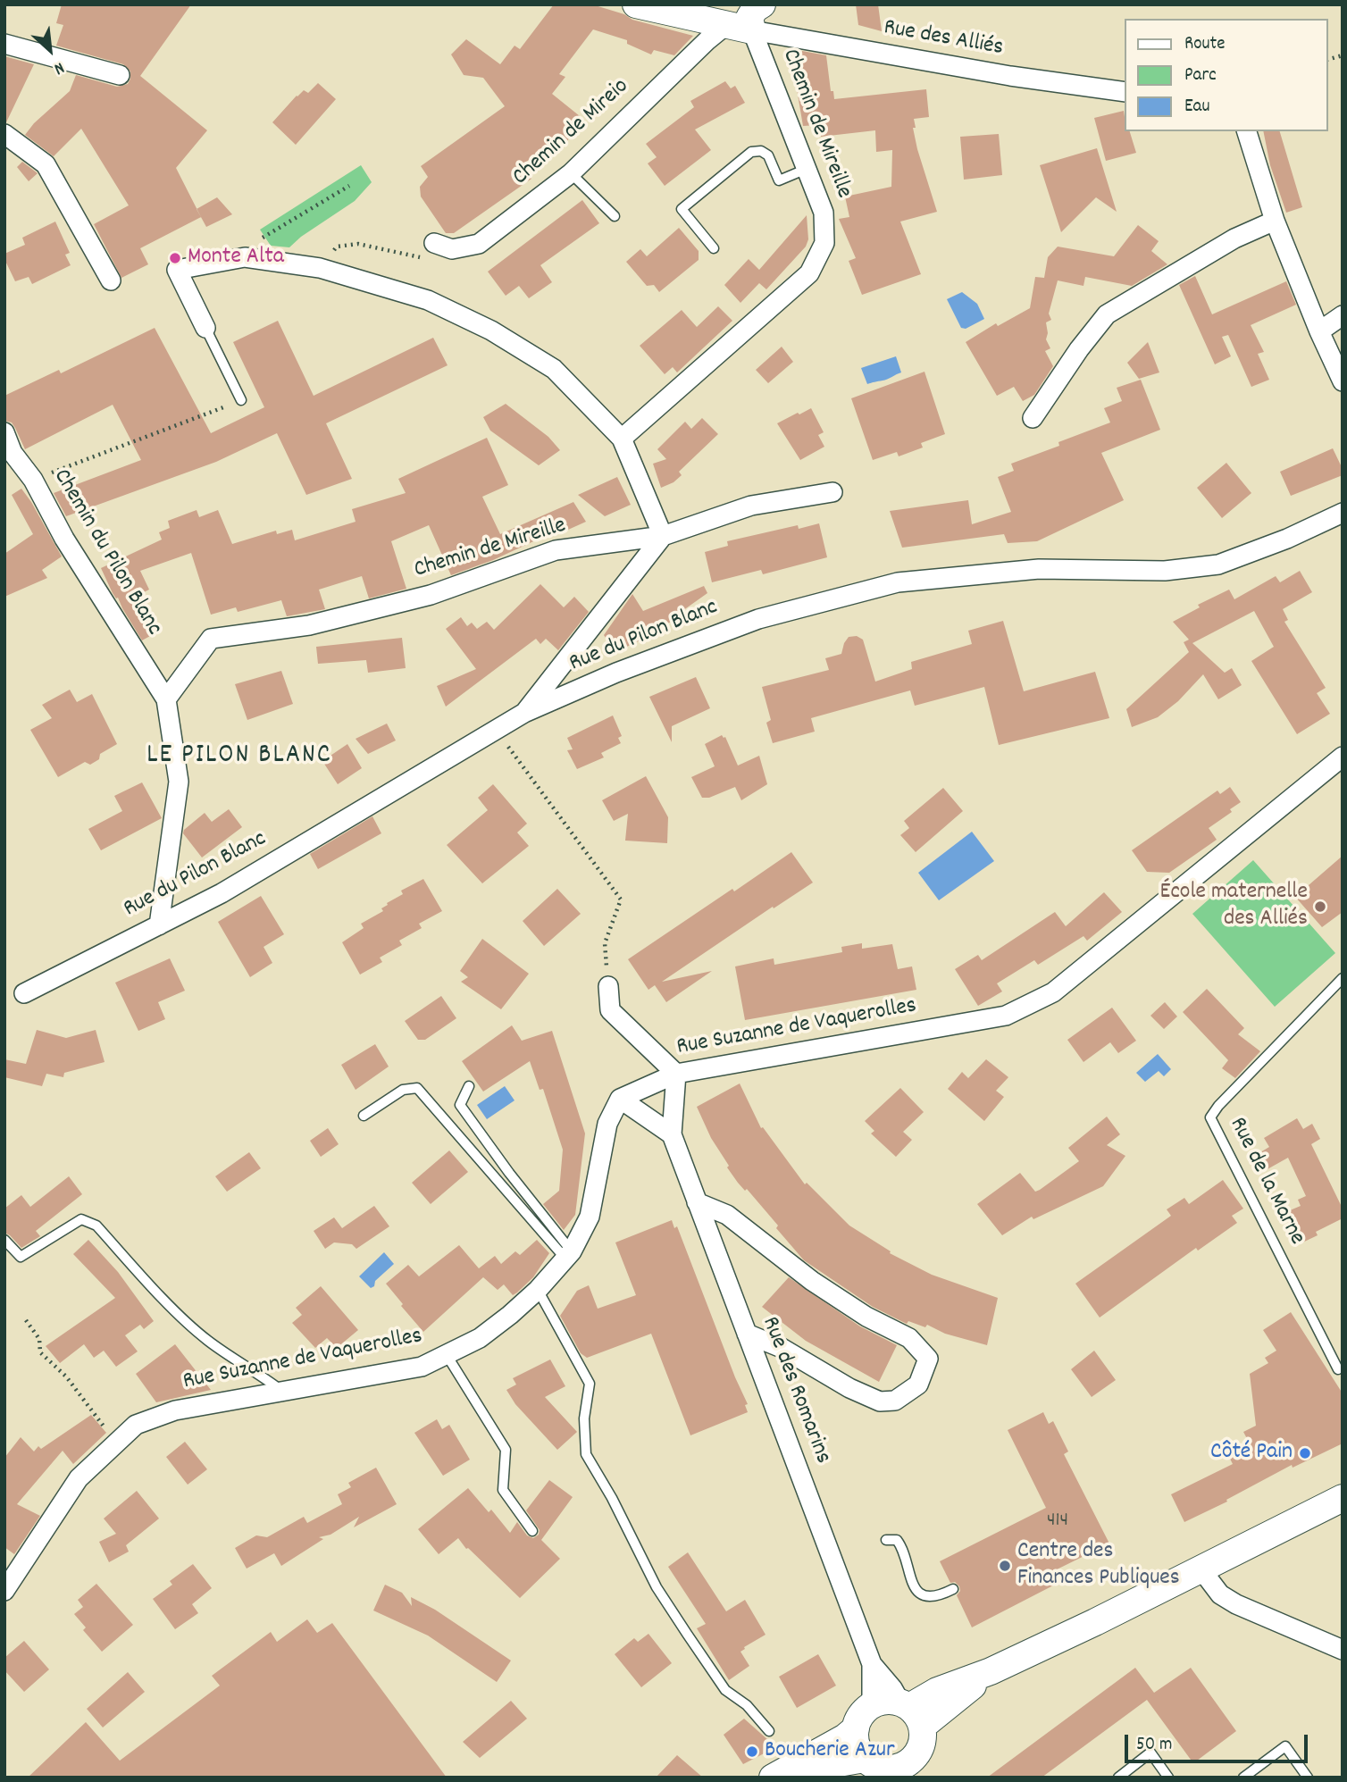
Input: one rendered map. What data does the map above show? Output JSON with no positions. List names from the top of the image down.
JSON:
{
  "streets": {
    "street": [
      "Rue des Alliés",
      "Chemin de Mireille",
      "Chemin de Mireio",
      "Chemin du Pilon Blanc",
      "Rue du Pilon Blanc",
      "Rue Suzanne de Vaquerolles",
      "Rue des Romarins"
    ],
    "lane": ["Rue de la Marne"]
  },
  "crossings": [
    ["Rue des Alliés", "Chemin de Mireille"],
    ["Rue des Alliés", "Chemin de Mireio"],
    ["Chemin de Mireille", "Chemin de Mireio"],
    ["Chemin de Mireille", "Chemin du Pilon Blanc"]
  ],
  "districts": ["LE PILON BLANC"],
  "places": [
    "Monte Alta",
    "École maternelle des Alliés",
    "Côté Pain",
    "Centre des Finances Publiques",
    "Boucherie Azur"
  ],
  "house_numbers": ["414"],
  "legend": ["Route", "Parc", "Eau"],
  "scale_bar": "50 m",
  "north": "bottom right"
}
